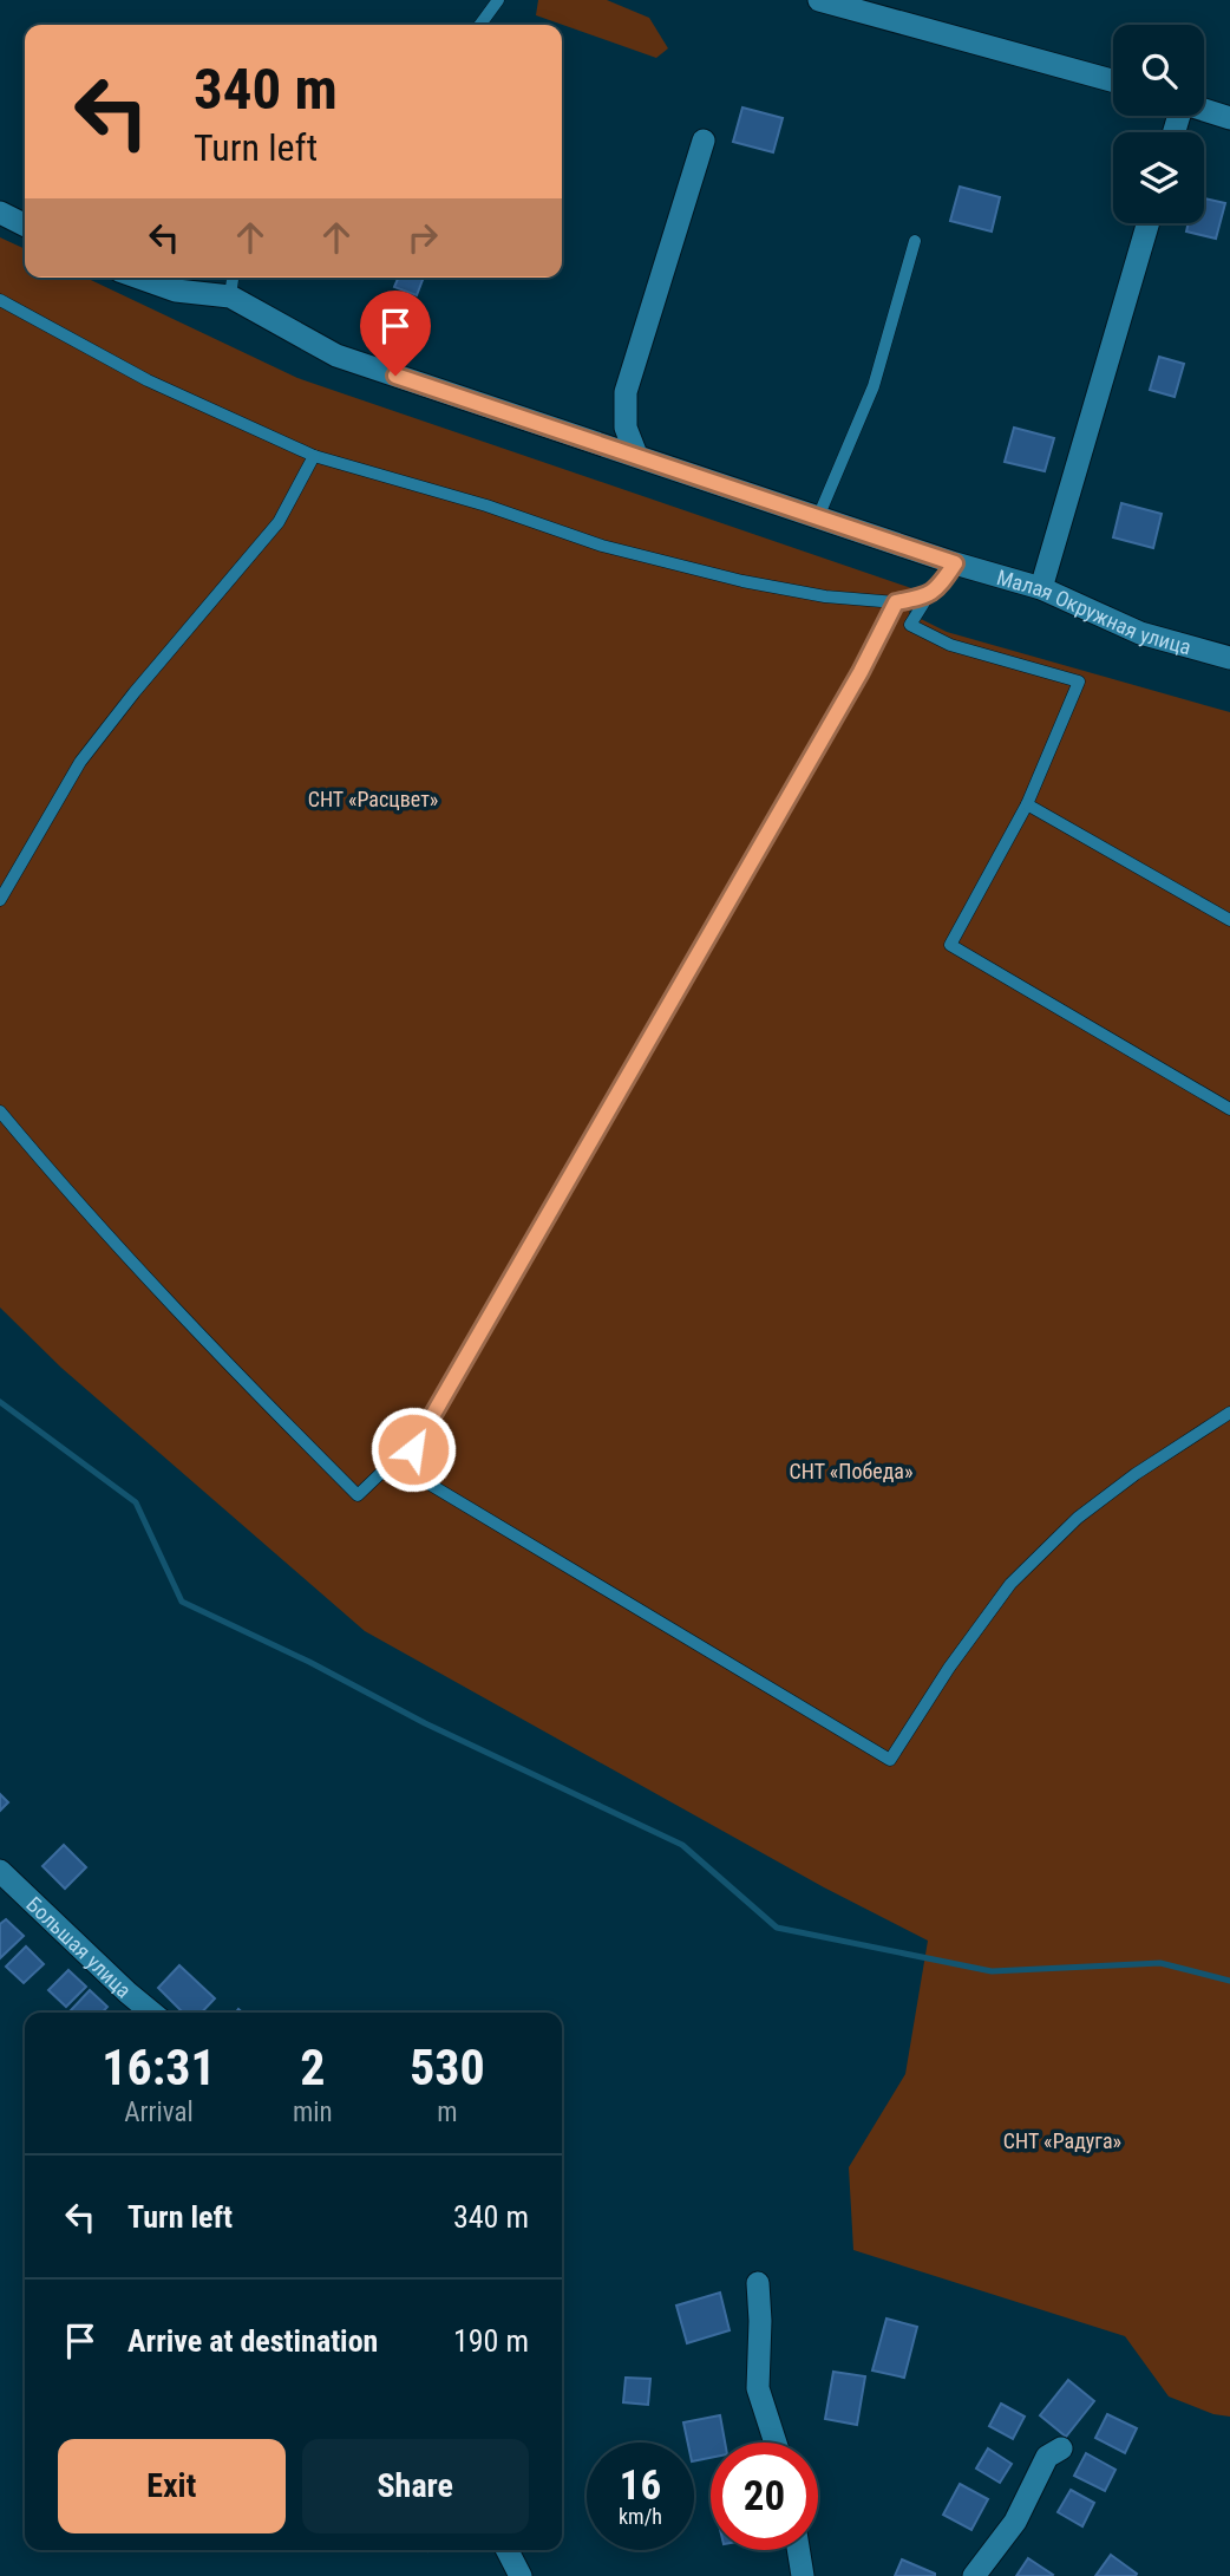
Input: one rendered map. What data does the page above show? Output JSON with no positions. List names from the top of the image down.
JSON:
{
  "streets": {
    "street": ["Малая Окружная улица", "Большая улица"]
  },
  "parks": ["СНТ «Расцвет»", "СНТ «Победа»", "СНТ «Радуга»"],
  "page": {
    "turn": ["340 m", "Turn left"],
    "eta": [
      "16:31",
      "Arrival",
      "2",
      "min",
      "530",
      "m"
    ],
    "list": [
      {
        "name": "Turn left",
        "value": "340 m"
      },
      {
        "name": "Arrive at destination",
        "value": "190 m"
      }
    ],
    "buttons": ["Exit", "Share"],
    "speed": "16 km/h",
    "limit": "20"
  }
}
